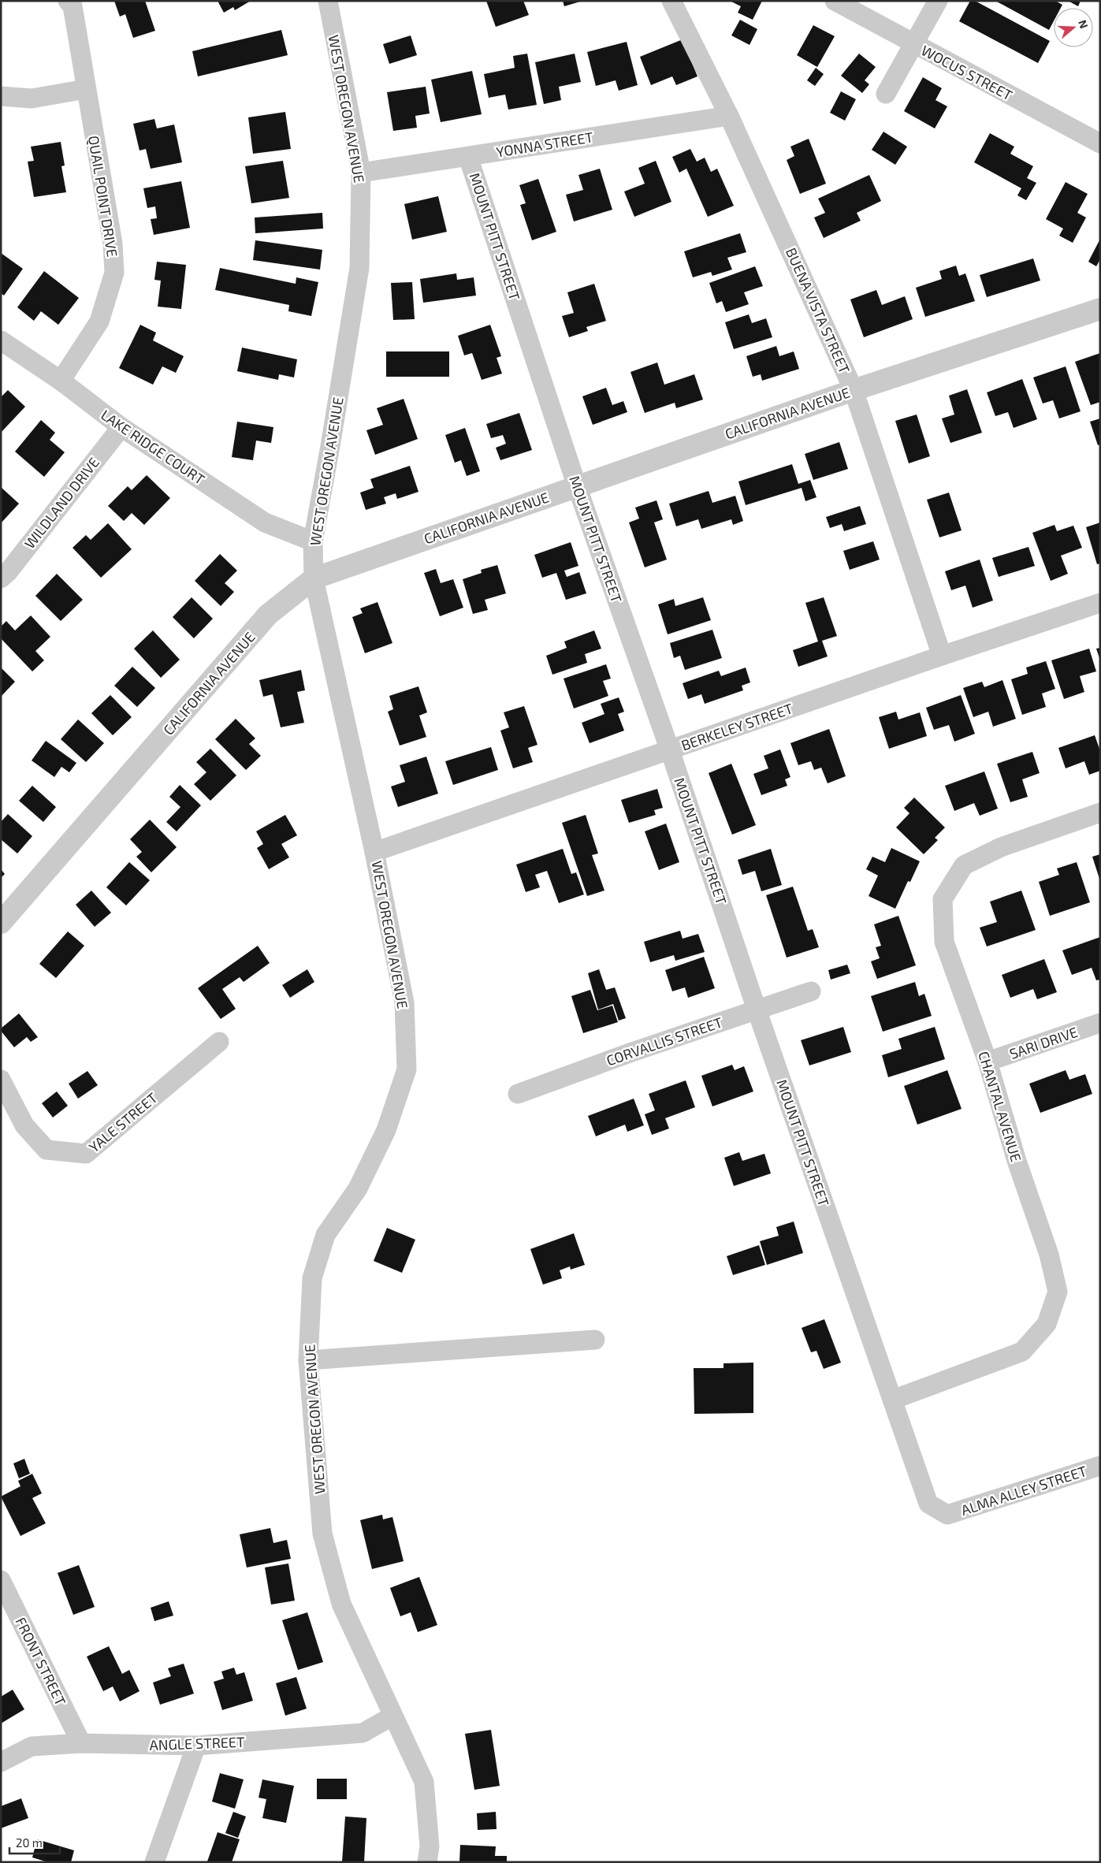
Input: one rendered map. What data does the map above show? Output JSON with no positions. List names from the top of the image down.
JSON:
{
  "streets": {
    "street": [
      "WOCUS STREET",
      "WEST OREGON AVENUE",
      "YONNA STREET",
      "QUAIL POINT DRIVE",
      "MOUNT PITT STREET",
      "BUENA VISTA STREET",
      "CALIFORNIA AVENUE",
      "LAKE RIDGE COURT",
      "WILDLAND DRIVE",
      "BERKELEY STREET",
      "CORVALLIS STREET",
      "SARI DRIVE",
      "CHANTAL AVENUE",
      "YALE STREET",
      "ALMA ALLEY STREET",
      "FRONT STREET",
      "ANGLE STREET"
    ]
  },
  "crossings": [
    ["WEST OREGON AVENUE", "YONNA STREET"],
    ["WEST OREGON AVENUE", "CALIFORNIA AVENUE"],
    ["WEST OREGON AVENUE", "LAKE RIDGE COURT"],
    ["WEST OREGON AVENUE", "BERKELEY STREET"],
    ["WEST OREGON AVENUE", "ANGLE STREET"],
    ["YONNA STREET", "MOUNT PITT STREET"],
    ["YONNA STREET", "BUENA VISTA STREET"],
    ["QUAIL POINT DRIVE", "LAKE RIDGE COURT"],
    ["MOUNT PITT STREET", "CALIFORNIA AVENUE"],
    ["MOUNT PITT STREET", "BERKELEY STREET"],
    ["MOUNT PITT STREET", "CORVALLIS STREET"],
    ["MOUNT PITT STREET", "CHANTAL AVENUE"],
    ["MOUNT PITT STREET", "ALMA ALLEY STREET"],
    ["BUENA VISTA STREET", "CALIFORNIA AVENUE"],
    ["BUENA VISTA STREET", "BERKELEY STREET"],
    ["LAKE RIDGE COURT", "WILDLAND DRIVE"],
    ["SARI DRIVE", "CHANTAL AVENUE"],
    ["FRONT STREET", "ANGLE STREET"]
  ],
  "scale_bar": "20 m",
  "north": "right"
}
